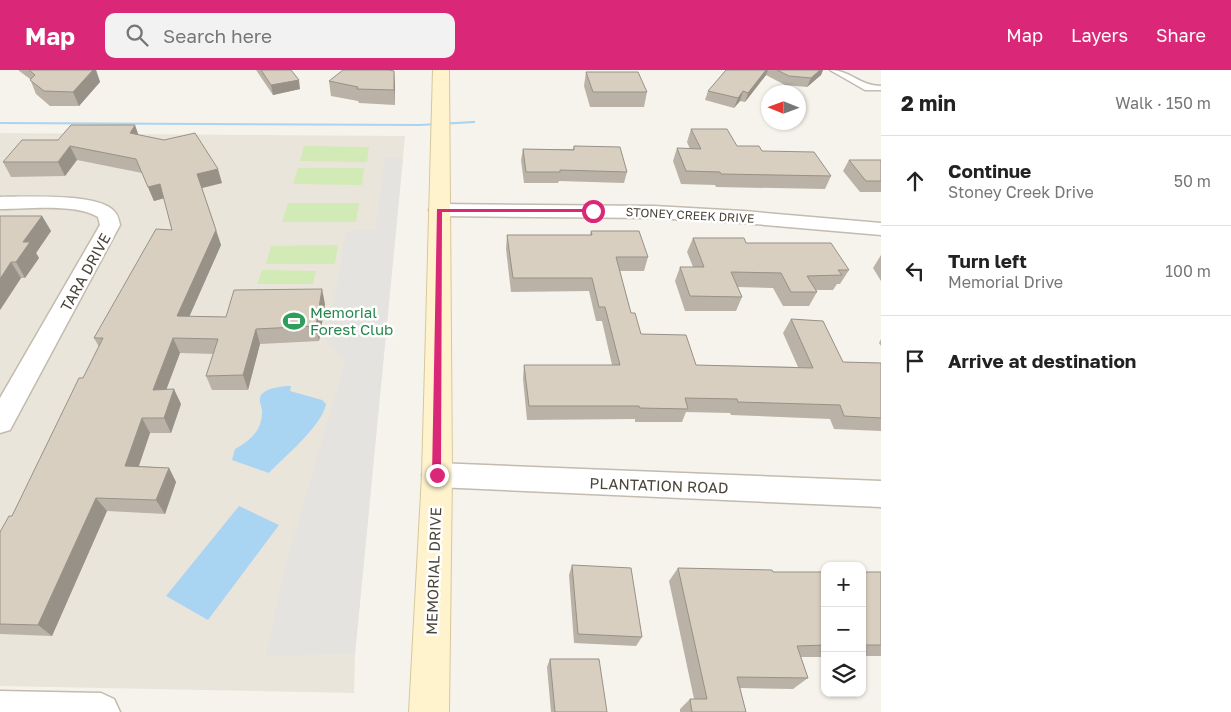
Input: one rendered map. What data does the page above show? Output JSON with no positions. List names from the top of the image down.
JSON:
{
  "streets": {
    "street": [
      "STONEY CREEK DRIVE",
      "TARA DRIVE",
      "PLANTATION ROAD",
      "MEMORIAL DRIVE"
    ]
  },
  "crossings": [
    ["STONEY CREEK DRIVE", "MEMORIAL DRIVE"],
    ["PLANTATION ROAD", "MEMORIAL DRIVE"]
  ],
  "places": {
    "sports": ["Memorial Forest Club"]
  },
  "north": "left",
  "page": {
    "header": "Map",
    "search": "Search here",
    "nav": ["Map", "Layers", "Share"],
    "heading": ["2 min", "Walk · 150 m"],
    "list": [
      ["Continue", "Stoney Creek Drive", "50 m"],
      ["Turn left", "Memorial Drive", "100 m"],
      "Arrive at destination"
    ],
    "map_buttons": ["+", "−"]
  }
}
